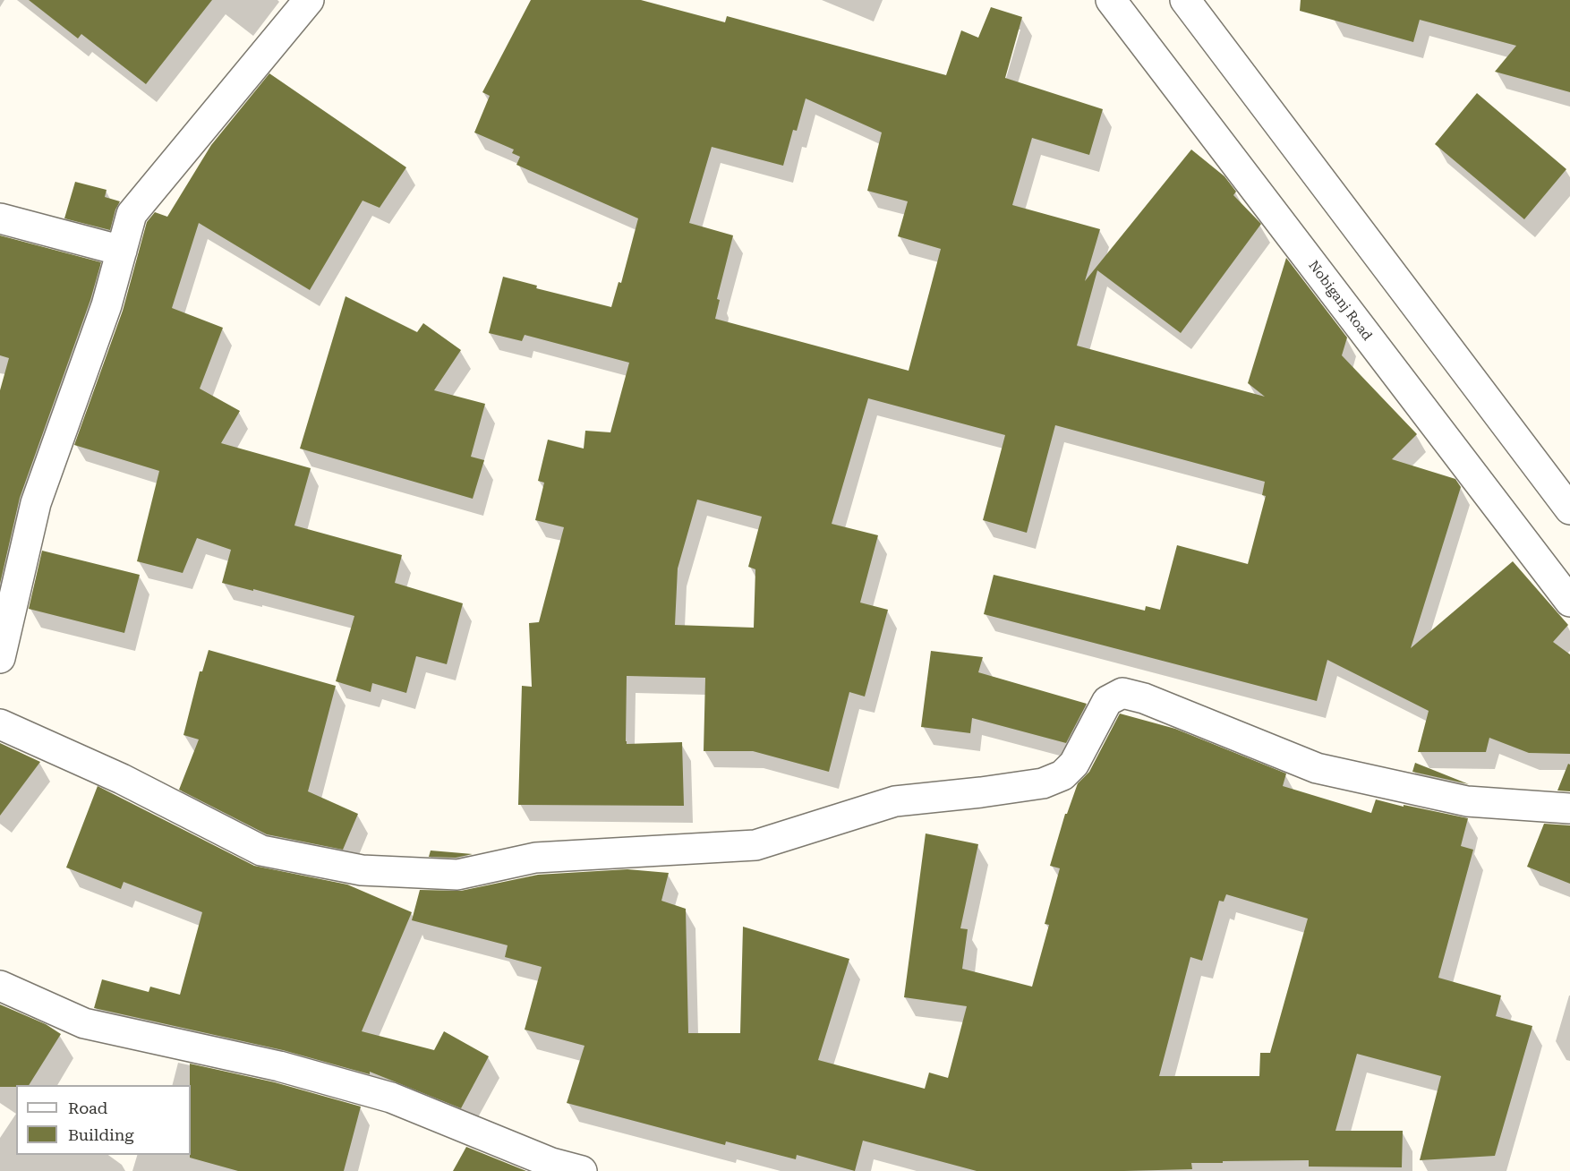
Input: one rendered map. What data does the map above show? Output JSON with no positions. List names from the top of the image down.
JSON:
{
  "streets": {
    "street": ["Nobiganj Road"]
  },
  "legend": ["Road", "Building"]
}
